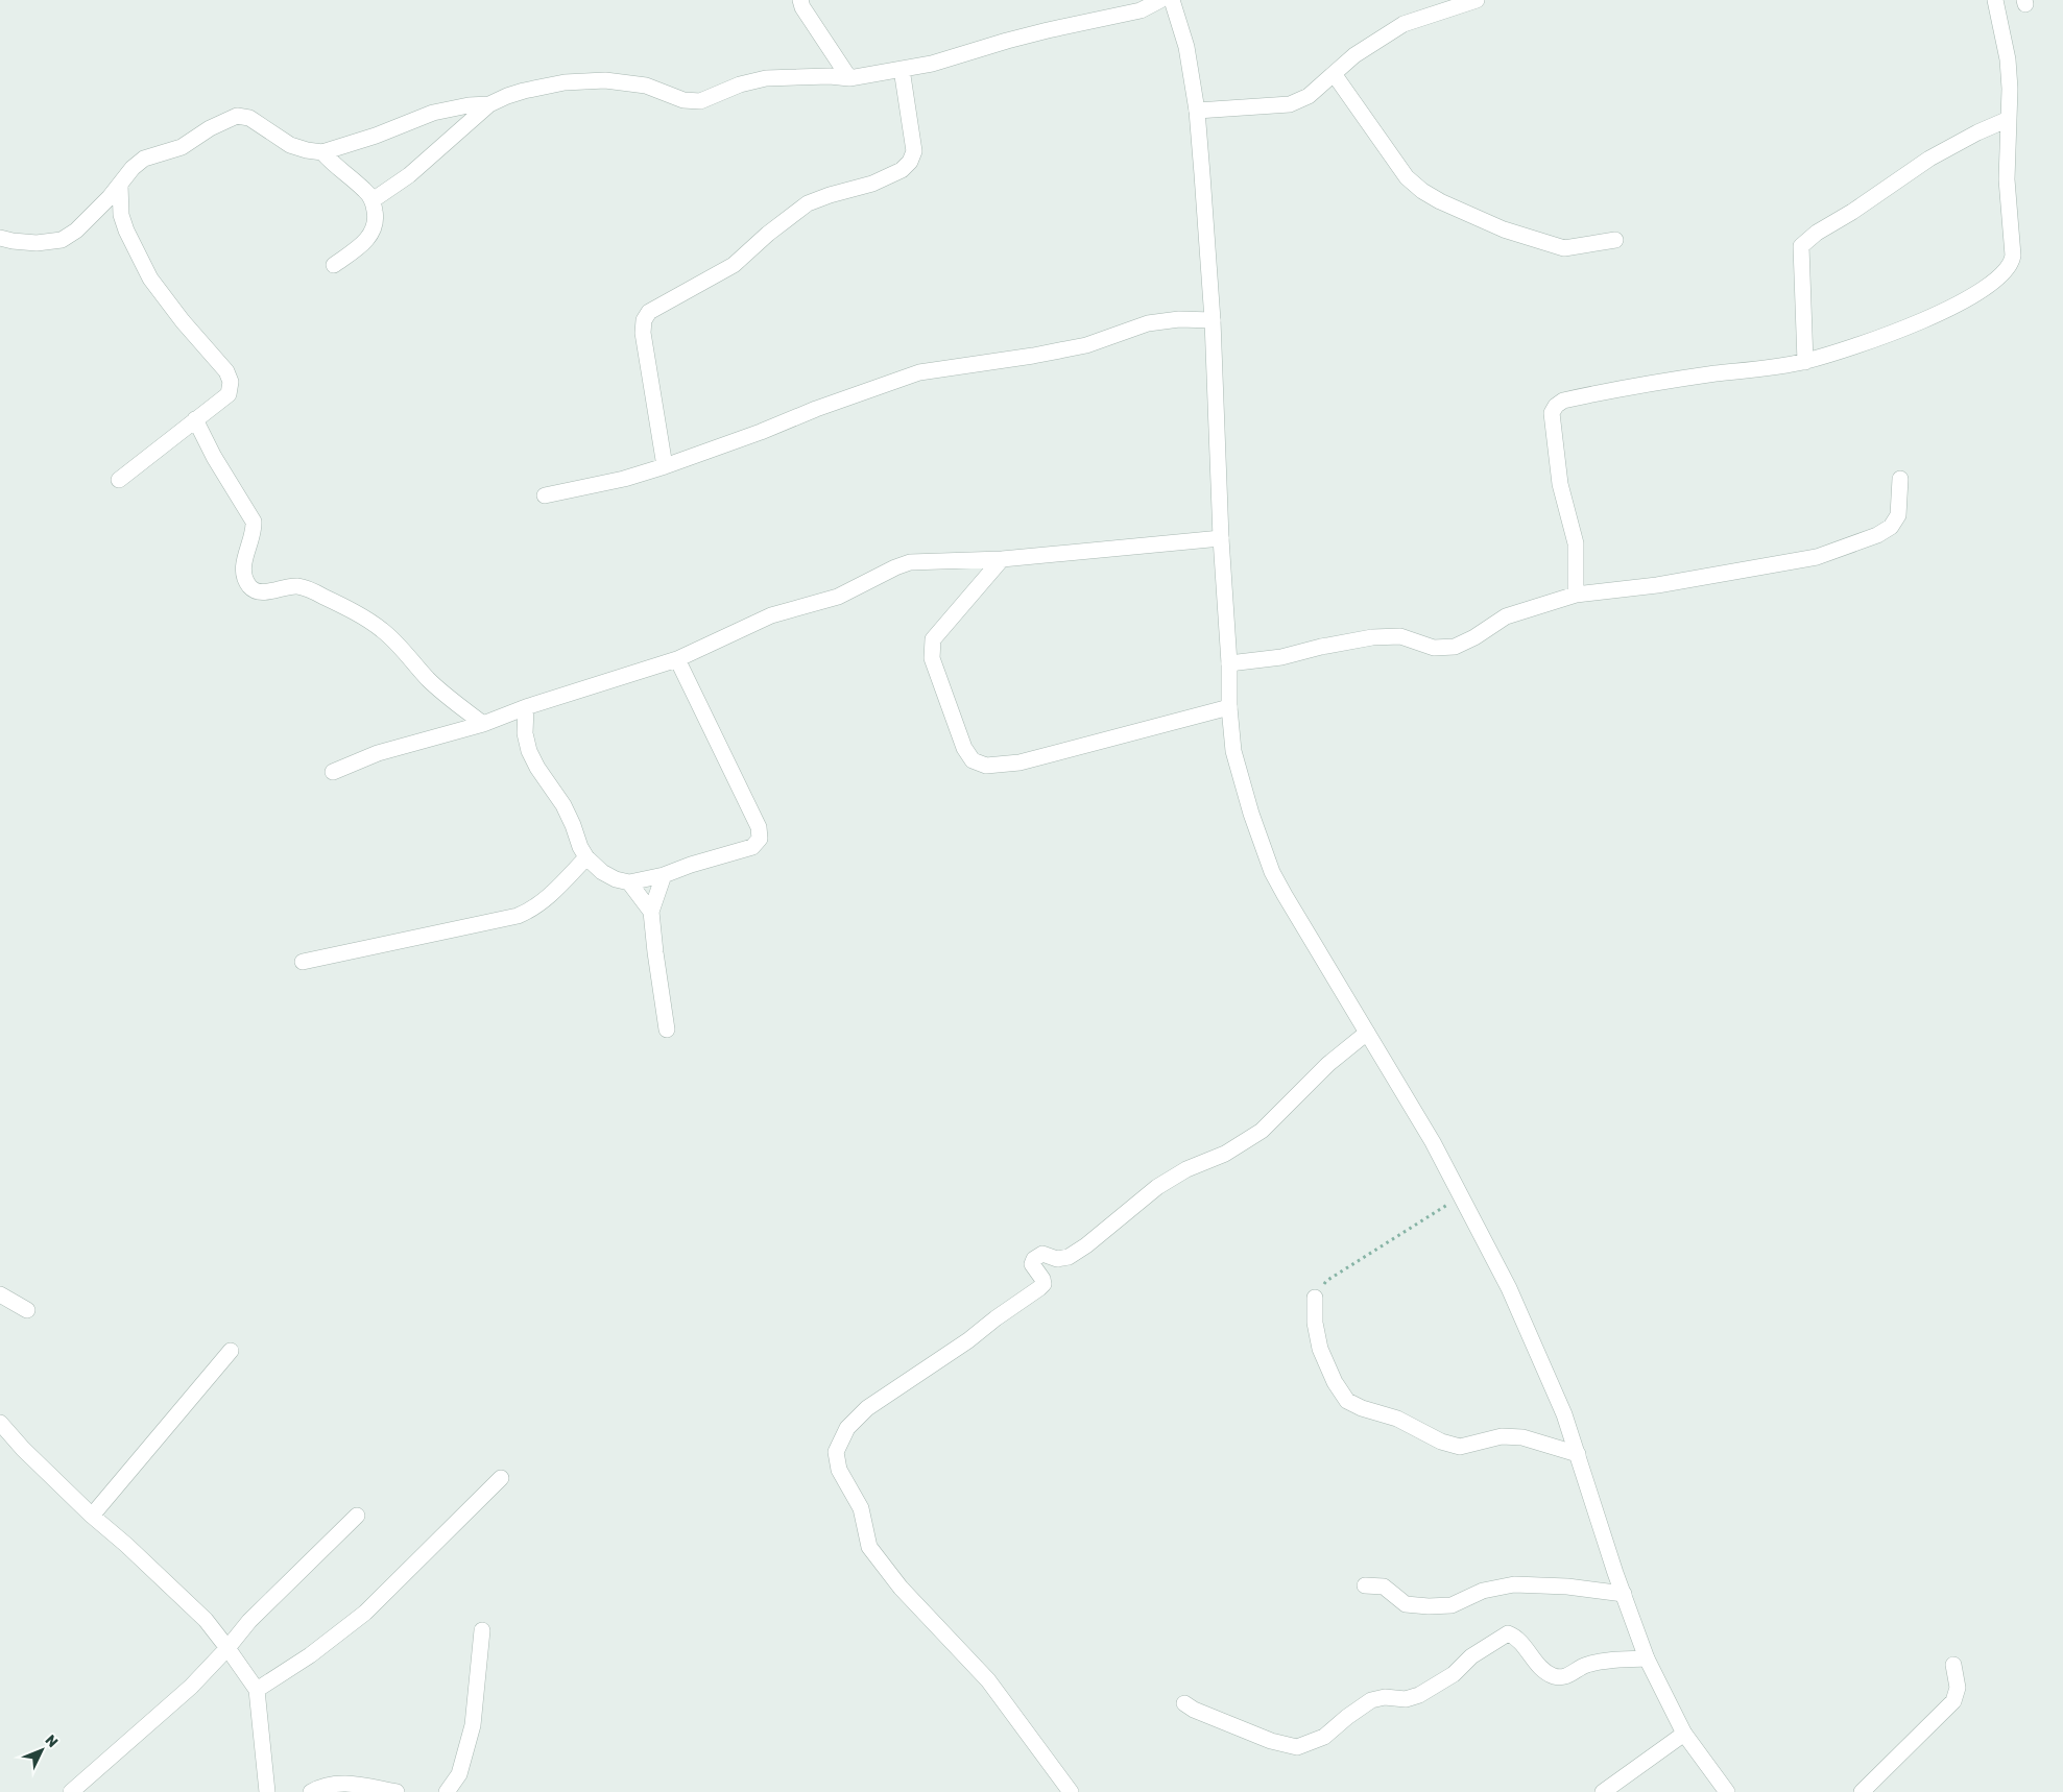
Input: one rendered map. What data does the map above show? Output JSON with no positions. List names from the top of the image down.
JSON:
{
  "north": "top right"
}
